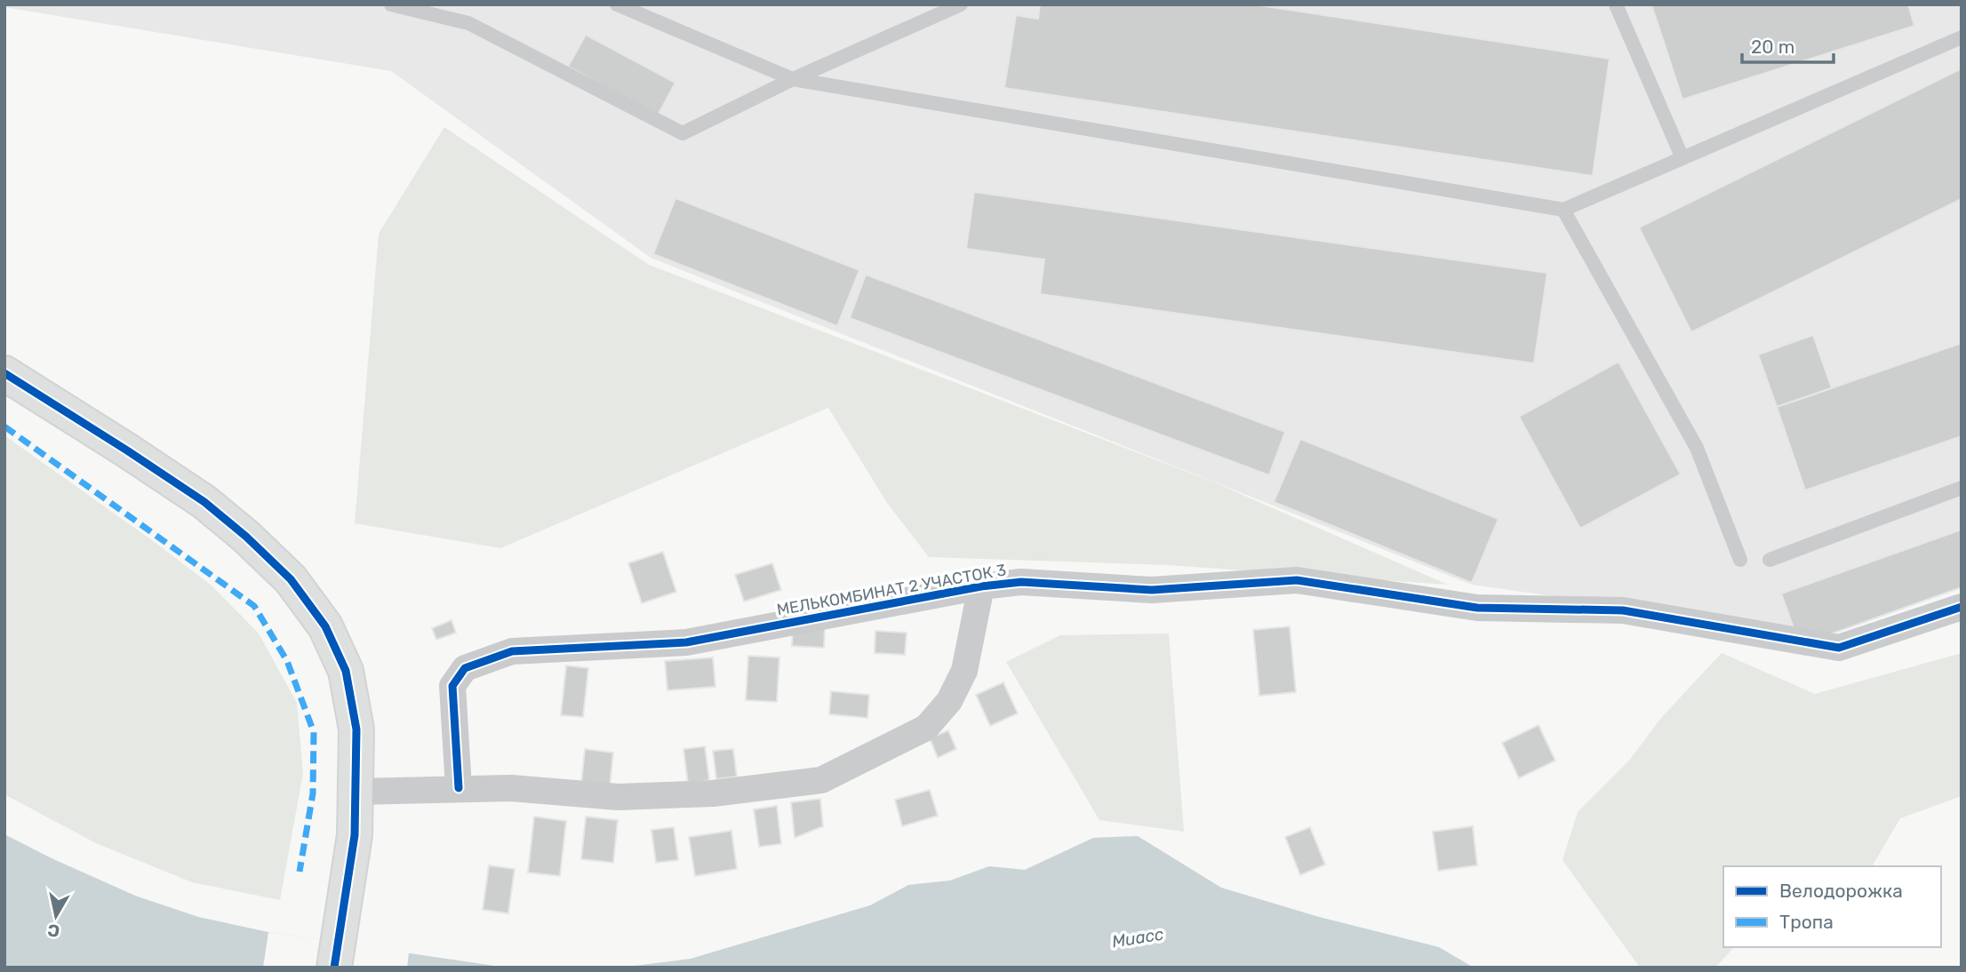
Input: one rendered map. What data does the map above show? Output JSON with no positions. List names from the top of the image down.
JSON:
{
  "streets": {
    "street": ["МЕЛЬКОМБИНАТ 2 УЧАСТОК 3"]
  },
  "water": ["Миасс"],
  "legend": ["Велодорожка", "Тропа"],
  "scale_bar": "20 m",
  "north": "bottom"
}
